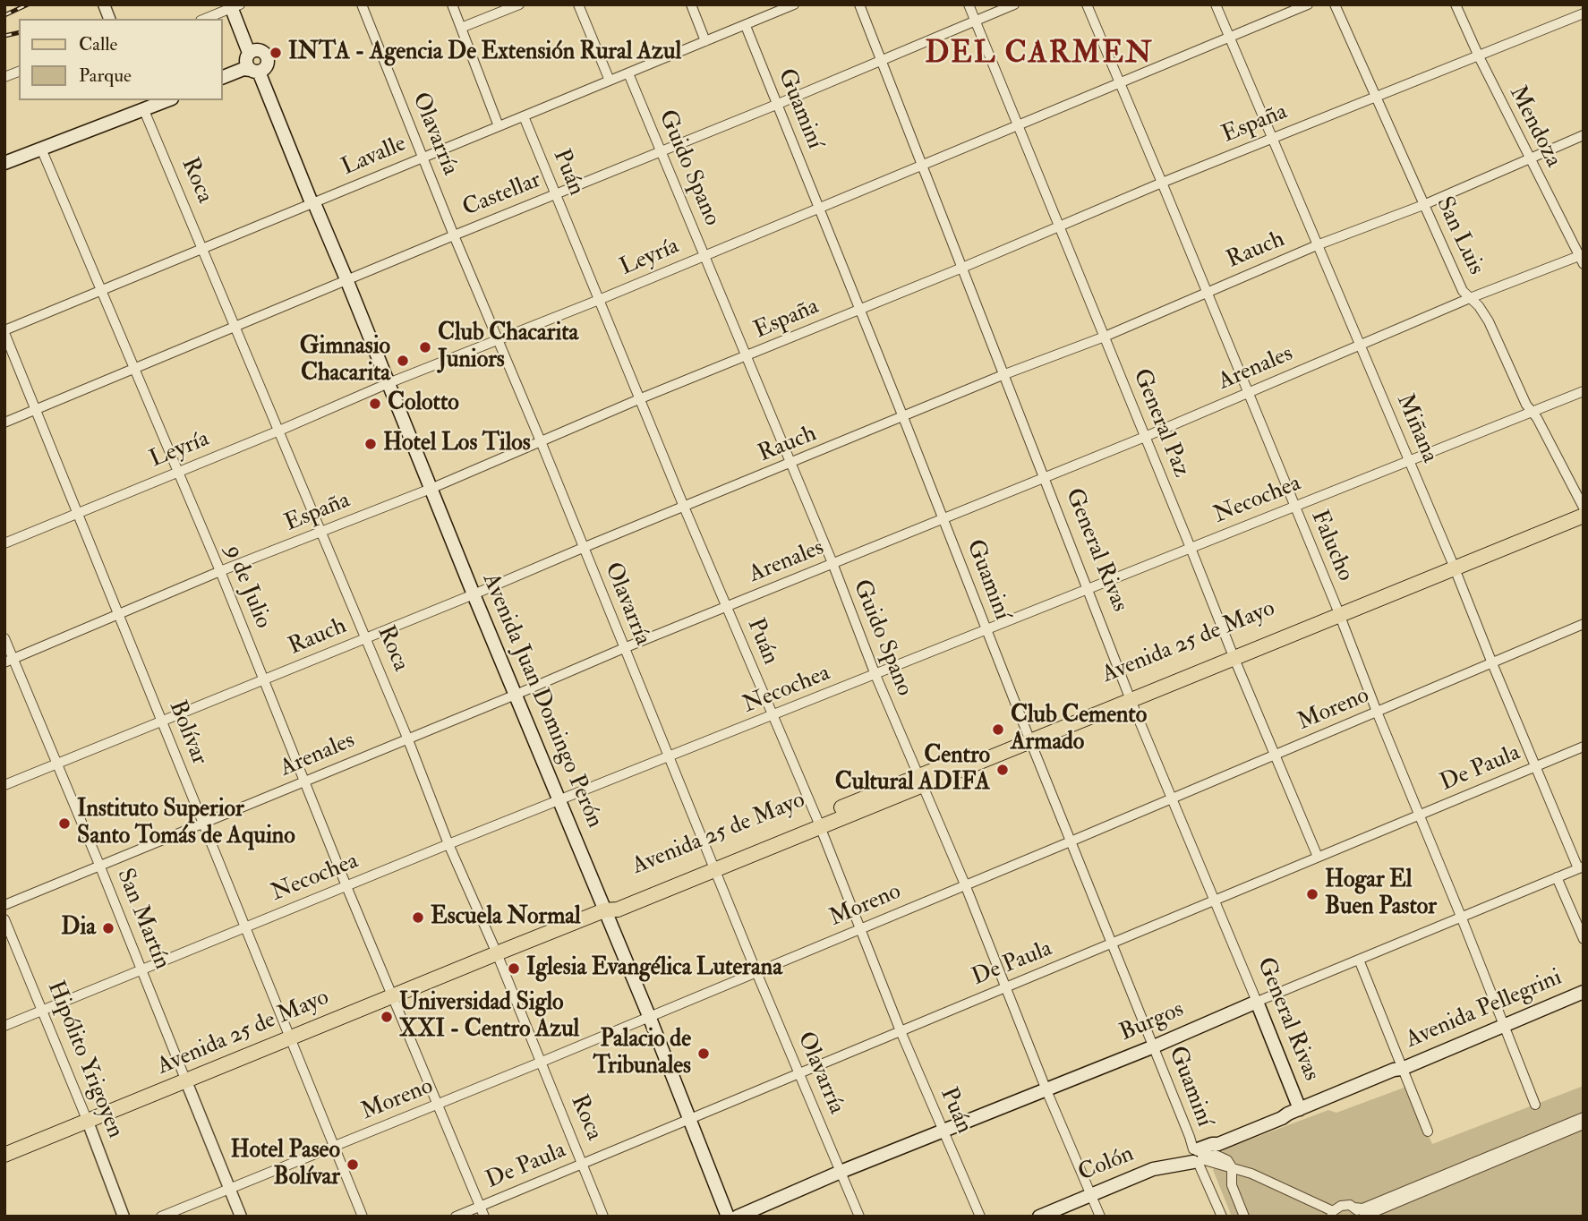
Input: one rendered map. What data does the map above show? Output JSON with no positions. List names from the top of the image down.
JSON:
{
  "streets": {
    "main road": [
      "General Rivas",
      "Avenida 25 de Mayo",
      "Avenida Juan Domingo Perón",
      "Avenida Pellegrini",
      "Burgos",
      "Colón"
    ],
    "street": [
      "Guaminí",
      "España",
      "Mendoza",
      "Olavarría",
      "Lavalle",
      "Guido Spano",
      "Puán",
      "Roca",
      "Castellar",
      "San Luis",
      "Rauch",
      "Leyría",
      "Arenales",
      "General Paz",
      "Miñana",
      "Necochea",
      "Falucho",
      "9 de Julio",
      "Moreno",
      "Bolívar",
      "De Paula",
      "San Martín",
      "Hipólito Yrigoyen"
    ]
  },
  "crossings": [
    ["Guaminí", "España"],
    ["Guaminí", "Lavalle"],
    ["Guaminí", "Castellar"],
    ["Guaminí", "Rauch"],
    ["Guaminí", "Leyría"],
    ["Guaminí", "Arenales"],
    ["Guaminí", "Necochea"],
    ["Guaminí", "Avenida 25 de Mayo"],
    ["Guaminí", "Moreno"],
    ["Guaminí", "De Paula"],
    ["Guaminí", "Avenida Pellegrini"],
    ["Guaminí", "Burgos"],
    ["Guaminí", "Colón"],
    ["España", "Mendoza"],
    ["España", "Olavarría"],
    ["España", "Guido Spano"],
    ["España", "Puán"],
    ["España", "Roca"],
    ["España", "San Luis"],
    ["España", "General Paz"],
    ["España", "Miñana"],
    ["España", "Falucho"],
    ["España", "General Rivas"],
    ["España", "9 de Julio"],
    ["España", "Avenida Juan Domingo Perón"],
    ["España", "Bolívar"],
    ["España", "San Martín"],
    ["Mendoza", "Rauch"],
    ["Mendoza", "Arenales"],
    ["Olavarría", "Lavalle"],
    ["Olavarría", "Castellar"],
    ["Olavarría", "Rauch"],
    ["Olavarría", "Leyría"],
    ["Olavarría", "Arenales"],
    ["Olavarría", "Necochea"],
    ["Olavarría", "Avenida 25 de Mayo"],
    ["Olavarría", "Moreno"],
    ["Olavarría", "De Paula"],
    ["Olavarría", "Burgos"],
    ["Lavalle", "Guido Spano"],
    ["Lavalle", "Puán"],
    ["Lavalle", "Roca"],
    ["Lavalle", "9 de Julio"],
    ["Lavalle", "Avenida Juan Domingo Perón"],
    ["Lavalle", "Bolívar"],
    ["Guido Spano", "Castellar"],
    ["Guido Spano", "Rauch"],
    ["Guido Spano", "Leyría"],
    ["Guido Spano", "Arenales"],
    ["Guido Spano", "Necochea"],
    ["Guido Spano", "Avenida 25 de Mayo"],
    ["Guido Spano", "Moreno"],
    ["Guido Spano", "De Paula"],
    ["Guido Spano", "Burgos"],
    ["Guido Spano", "Colón"],
    ["Puán", "Castellar"],
    ["Puán", "Rauch"],
    ["Puán", "Leyría"],
    ["Puán", "Arenales"],
    ["Puán", "Necochea"],
    ["Puán", "Avenida 25 de Mayo"],
    ["Puán", "Moreno"],
    ["Puán", "De Paula"],
    ["Puán", "Burgos"],
    ["Roca", "Castellar"],
    ["Roca", "Rauch"],
    ["Roca", "Leyría"],
    ["Roca", "Arenales"],
    ["Roca", "Necochea"],
    ["Roca", "Avenida 25 de Mayo"],
    ["Roca", "Moreno"],
    ["Roca", "De Paula"],
    ["Castellar", "General Paz"],
    ["Castellar", "General Rivas"],
    ["Castellar", "9 de Julio"],
    ["Castellar", "Avenida Juan Domingo Perón"],
    ["Castellar", "Bolívar"],
    ["San Luis", "Rauch"],
    ["San Luis", "Arenales"],
    ["San Luis", "Necochea"],
    ["San Luis", "Avenida 25 de Mayo"],
    ["Rauch", "General Paz"],
    ["Rauch", "Miñana"],
    ["Rauch", "Falucho"],
    ["Rauch", "General Rivas"],
    ["Rauch", "9 de Julio"],
    ["Rauch", "Avenida Juan Domingo Perón"],
    ["Rauch", "Bolívar"],
    ["Rauch", "San Martín"],
    ["Leyría", "General Paz"],
    ["Leyría", "Miñana"],
    ["Leyría", "Falucho"],
    ["Leyría", "General Rivas"],
    ["Leyría", "9 de Julio"],
    ["Leyría", "Avenida Juan Domingo Perón"],
    ["Leyría", "Bolívar"],
    ["Arenales", "General Paz"],
    ["Arenales", "Miñana"],
    ["Arenales", "Falucho"],
    ["Arenales", "General Rivas"],
    ["Arenales", "9 de Julio"],
    ["Arenales", "Avenida Juan Domingo Perón"],
    ["Arenales", "Bolívar"],
    ["Arenales", "San Martín"],
    ["General Paz", "Necochea"],
    ["General Paz", "Avenida 25 de Mayo"],
    ["General Paz", "Moreno"],
    ["General Paz", "De Paula"],
    ["Miñana", "Necochea"],
    ["Miñana", "Avenida 25 de Mayo"],
    ["Miñana", "Moreno"],
    ["Miñana", "De Paula"],
    ["Miñana", "Burgos"],
    ["Necochea", "Falucho"],
    ["Necochea", "General Rivas"],
    ["Necochea", "9 de Julio"],
    ["Necochea", "Avenida Juan Domingo Perón"],
    ["Necochea", "Bolívar"],
    ["Necochea", "San Martín"],
    ["Necochea", "Hipólito Yrigoyen"],
    ["Falucho", "Avenida 25 de Mayo"],
    ["Falucho", "Moreno"],
    ["Falucho", "De Paula"],
    ["Falucho", "Avenida Pellegrini"],
    ["Falucho", "Burgos"],
    ["General Rivas", "Avenida 25 de Mayo"],
    ["General Rivas", "Moreno"],
    ["General Rivas", "De Paula"],
    ["General Rivas", "Avenida Pellegrini"],
    ["General Rivas", "Burgos"],
    ["9 de Julio", "Avenida 25 de Mayo"],
    ["9 de Julio", "Moreno"],
    ["9 de Julio", "De Paula"],
    ["Avenida 25 de Mayo", "Avenida Juan Domingo Perón"],
    ["Avenida 25 de Mayo", "Bolívar"],
    ["Avenida 25 de Mayo", "San Martín"],
    ["Avenida 25 de Mayo", "Hipólito Yrigoyen"],
    ["Avenida Juan Domingo Perón", "Moreno"],
    ["Avenida Juan Domingo Perón", "De Paula"],
    ["Moreno", "Bolívar"],
    ["Moreno", "San Martín"],
    ["Avenida Pellegrini", "Colón"]
  ],
  "districts": ["DEL CARMEN"],
  "places": [
    "INTA - Agencia De Extensión Rural Azul",
    "Club Chacarita Juniors",
    "Gimnasio Chacarita",
    "Colotto",
    "Hotel Los Tilos",
    "Club Cemento Armado",
    "Centro Cultural ADIFA",
    "Instituto Superior Santo Tomás de Aquino",
    "Hogar El Buen Pastor",
    "Escuela Normal",
    "Dia",
    "Iglesia Evangélica Luterana",
    "Universidad Siglo XXI - Centro Azul",
    "Palacio de Tribunales",
    "Hotel Paseo Bolívar"
  ],
  "legend": ["Calle", "Parque"]
}
